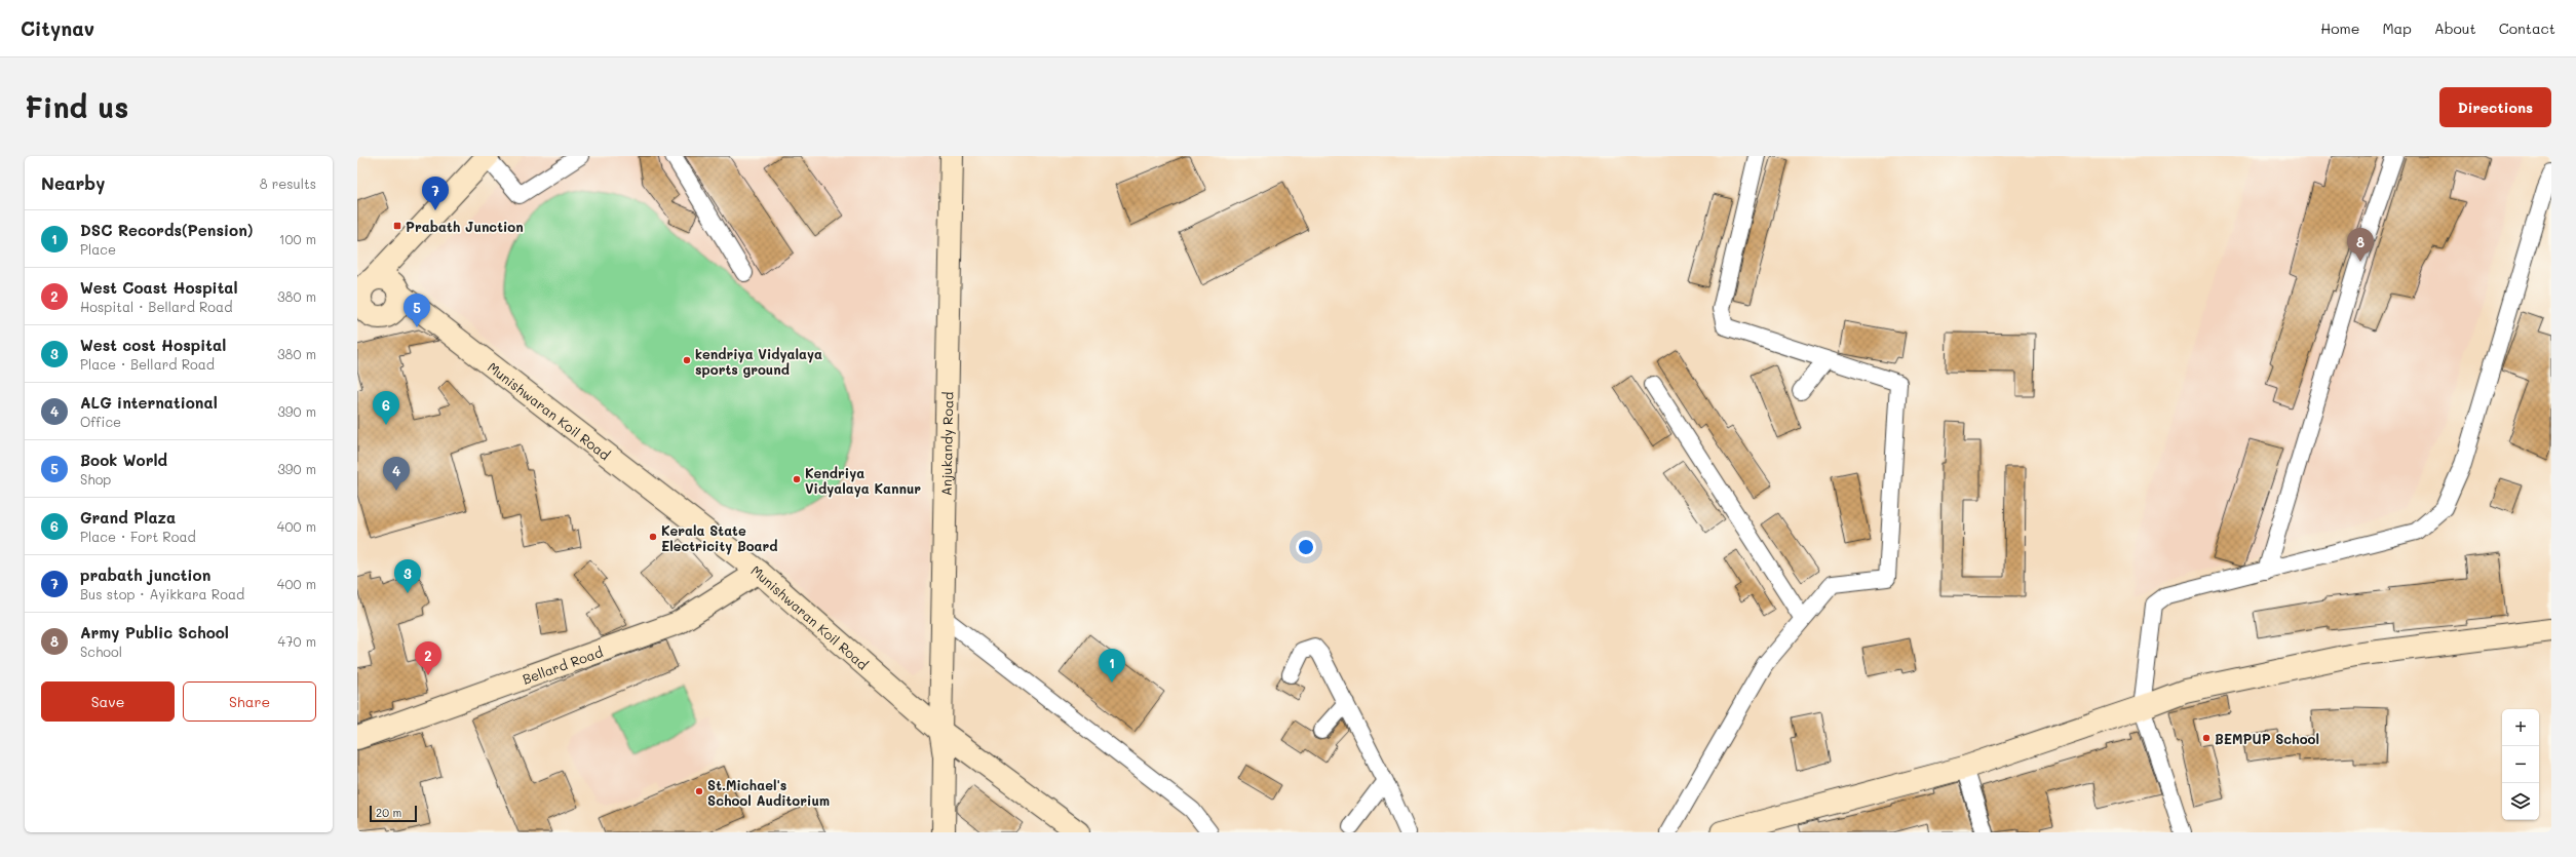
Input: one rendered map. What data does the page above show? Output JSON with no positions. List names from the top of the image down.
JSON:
{
  "streets": {
    "street": ["Munishwaran Koil Road", "Anjukandy Road", "Bellard Road"]
  },
  "crossings": [
    ["Munishwaran Koil Road", "Anjukandy Road"],
    ["Munishwaran Koil Road", "Bellard Road"]
  ],
  "places": {
    "transit": ["Prabath Junction"],
    "other": [
      "kendriya Vidyalaya sports ground",
      "Kendriya Vidyalaya Kannur",
      "Kerala State Electricity Board",
      "BEMPUP School",
      "St.Michael's School Auditorium"
    ]
  },
  "scale_bar": "20 m",
  "page": {
    "header": "Citynav",
    "nav": [
      "Home",
      "Map",
      "About",
      "Contact"
    ],
    "buttons": [
      "Directions",
      ["Save", "Share"]
    ],
    "title": "Find us",
    "heading": ["Nearby", "8 results"],
    "pins": [
      "7",
      "8",
      "5",
      "6",
      "4",
      "3",
      "2",
      "1"
    ],
    "list": [
      {
        "mark": "1",
        "name": "DSC Records(Pension)",
        "note": "Place",
        "value": "100 m"
      },
      {
        "mark": "2",
        "name": "West Coast Hospital",
        "note": "Hospital · Bellard Road",
        "value": "380 m"
      },
      {
        "mark": "3",
        "name": "West cost Hospital",
        "note": "Place · Bellard Road",
        "value": "380 m"
      },
      {
        "mark": "4",
        "name": "ALG international",
        "note": "Office",
        "value": "390 m"
      },
      {
        "mark": "5",
        "name": "Book World",
        "note": "Shop",
        "value": "390 m"
      },
      {
        "mark": "6",
        "name": "Grand Plaza",
        "note": "Place · Fort Road",
        "value": "400 m"
      },
      {
        "mark": "7",
        "name": "prabath junction",
        "note": "Bus stop · Ayikkara Road",
        "value": "400 m"
      },
      {
        "mark": "8",
        "name": "Army Public School",
        "note": "School",
        "value": "470 m"
      }
    ],
    "map_buttons": ["+", "−"],
    "scale": "20 m"
  }
}
